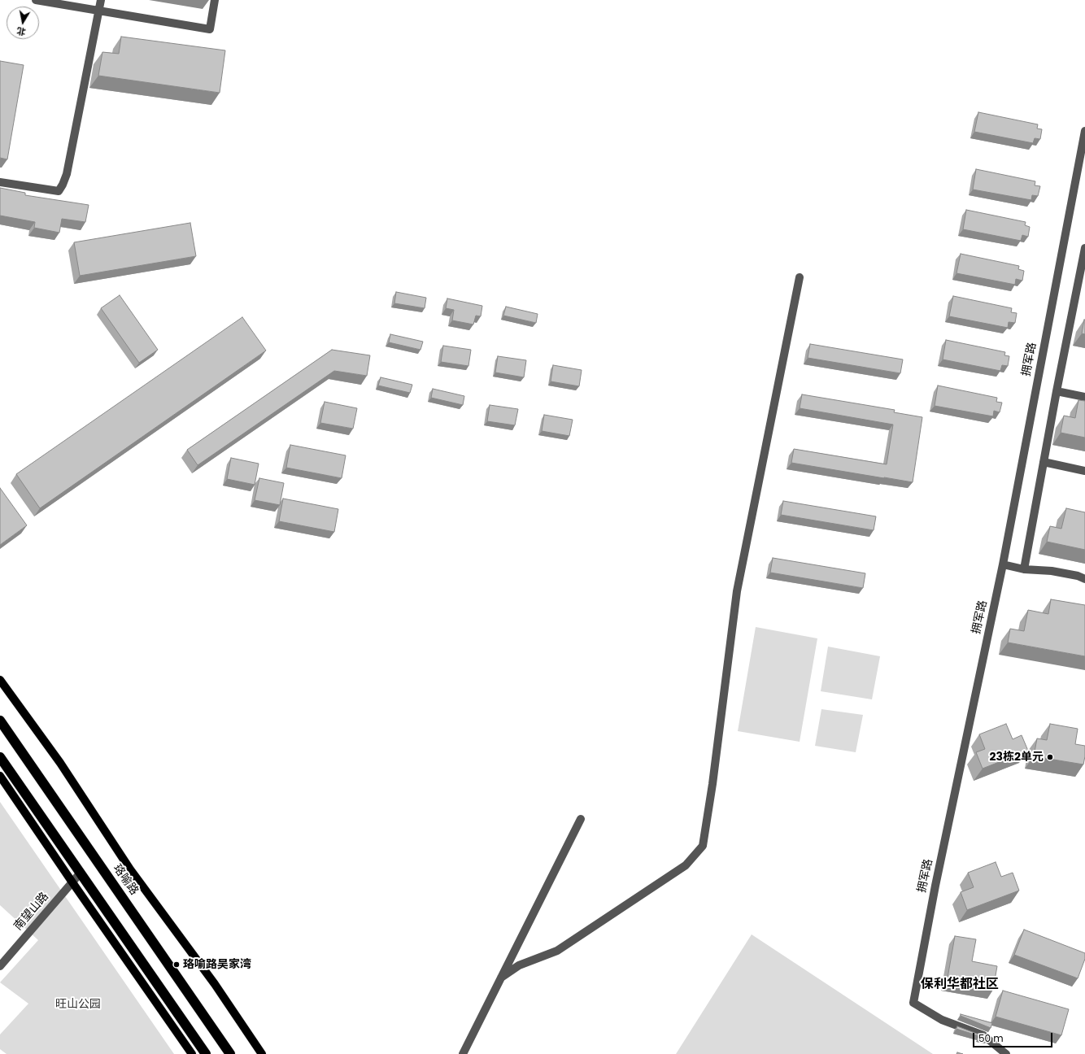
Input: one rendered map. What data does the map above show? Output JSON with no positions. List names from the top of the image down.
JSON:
{
  "streets": {
    "highway": ["珞喻路"],
    "street": ["拥军路", "南望山路"]
  },
  "districts": ["保利华都社区"],
  "parks": ["旺山公园"],
  "places": ["23栋2单元", "珞喻路吴家湾"],
  "scale_bar": "50 m",
  "north": "bottom"
}
